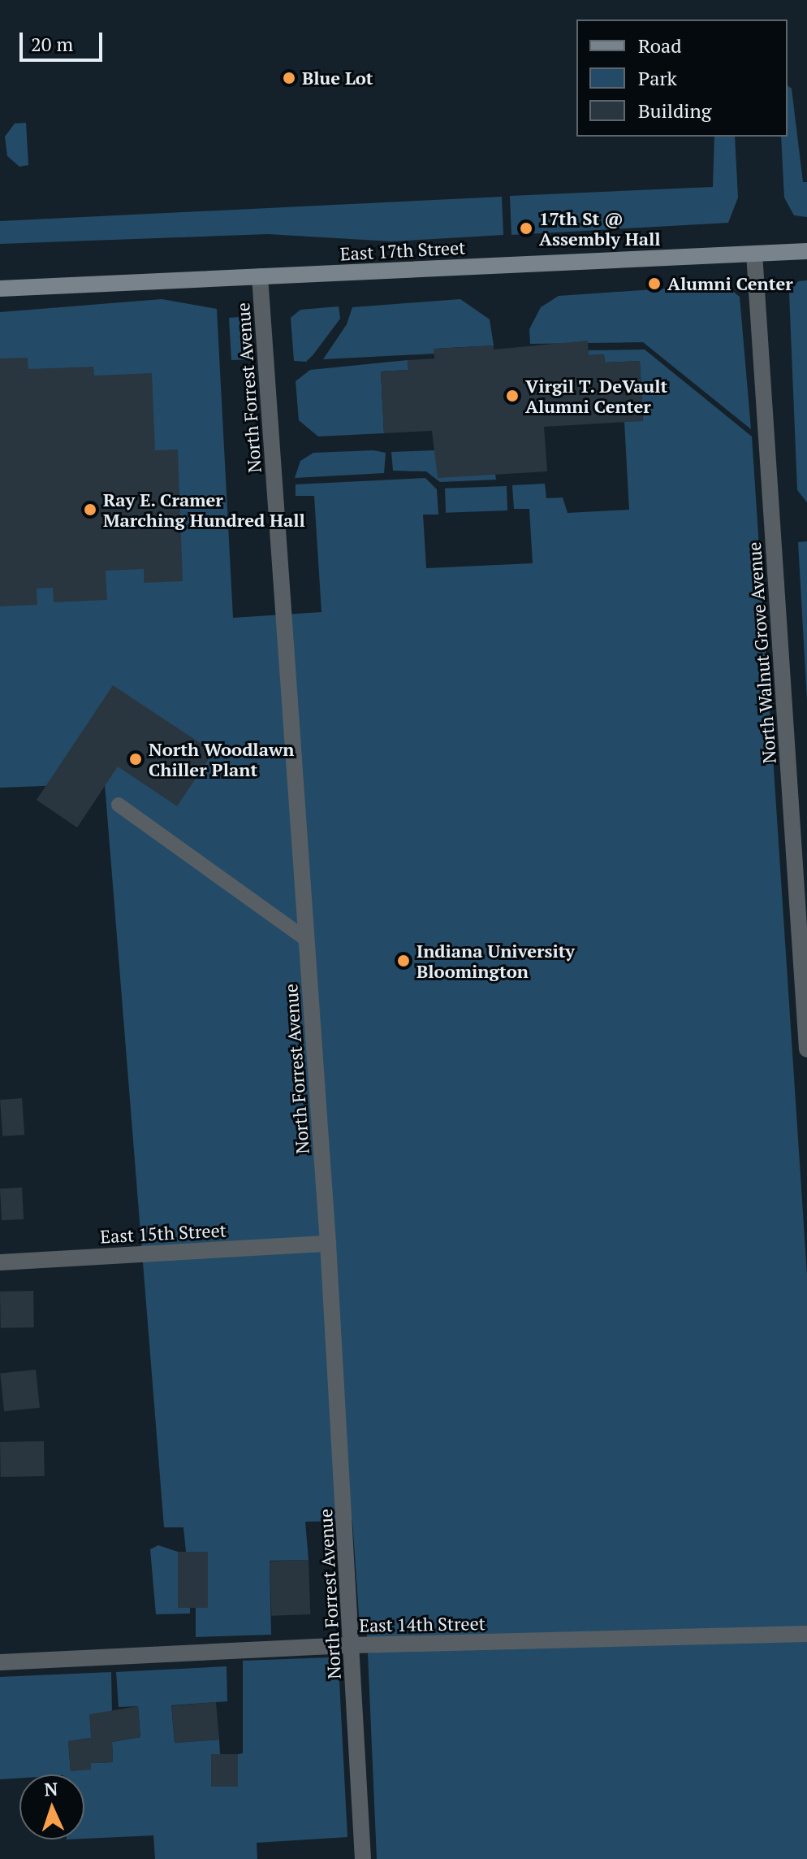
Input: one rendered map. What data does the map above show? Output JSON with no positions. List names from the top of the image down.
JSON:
{
  "streets": {
    "main road": ["East 17th Street"],
    "street": [
      "North Forrest Avenue",
      "North Walnut Grove Avenue",
      "East 15th Street",
      "East 14th Street"
    ]
  },
  "crossings": [
    ["East 17th Street", "North Forrest Avenue"],
    ["East 17th Street", "North Walnut Grove Avenue"],
    ["North Forrest Avenue", "East 15th Street"],
    ["North Forrest Avenue", "East 14th Street"]
  ],
  "places": [
    "Blue Lot",
    "17th St @ Assembly Hall",
    "Alumni Center",
    "Virgil T. DeVault Alumni Center",
    "Ray E. Cramer Marching Hundred Hall",
    "North Woodlawn Chiller Plant",
    "Indiana University Bloomington"
  ],
  "legend": ["Road", "Park", "Building"],
  "scale_bar": "20 m",
  "north": "top"
}
